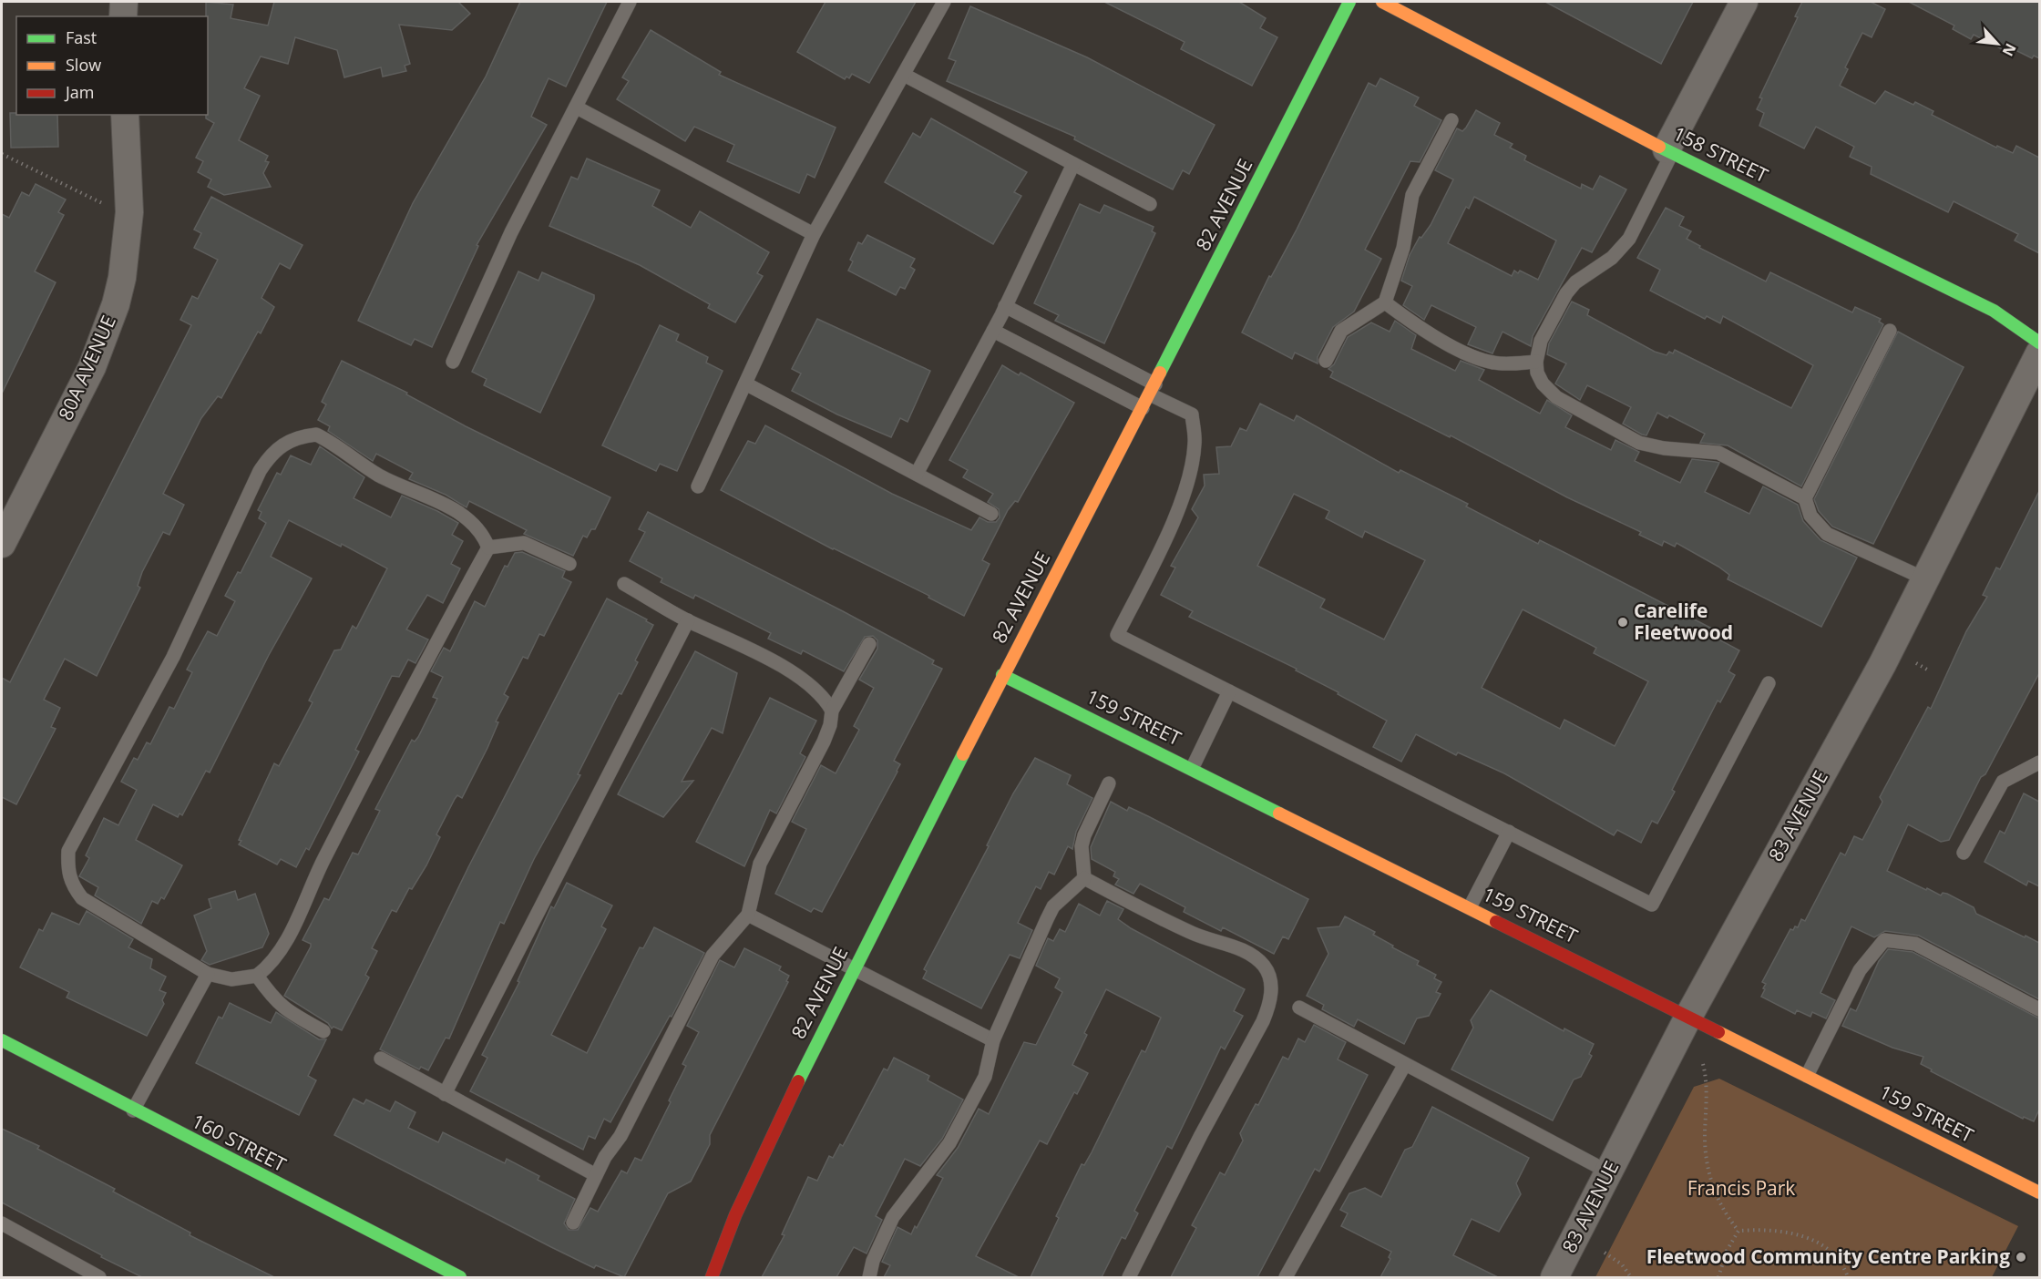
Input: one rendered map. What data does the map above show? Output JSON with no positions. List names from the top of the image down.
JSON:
{
  "streets": {
    "street": [
      "158 STREET",
      "82 AVENUE",
      "80A AVENUE",
      "159 STREET",
      "83 AVENUE",
      "160 STREET"
    ]
  },
  "crossings": [
    ["82 AVENUE", "159 STREET"],
    ["159 STREET", "83 AVENUE"]
  ],
  "parks": ["Francis Park"],
  "places": ["Carelife Fleetwood", "Fleetwood Community Centre Parking"],
  "legend": ["Fast", "Slow", "Jam"],
  "north": "bottom right"
}
